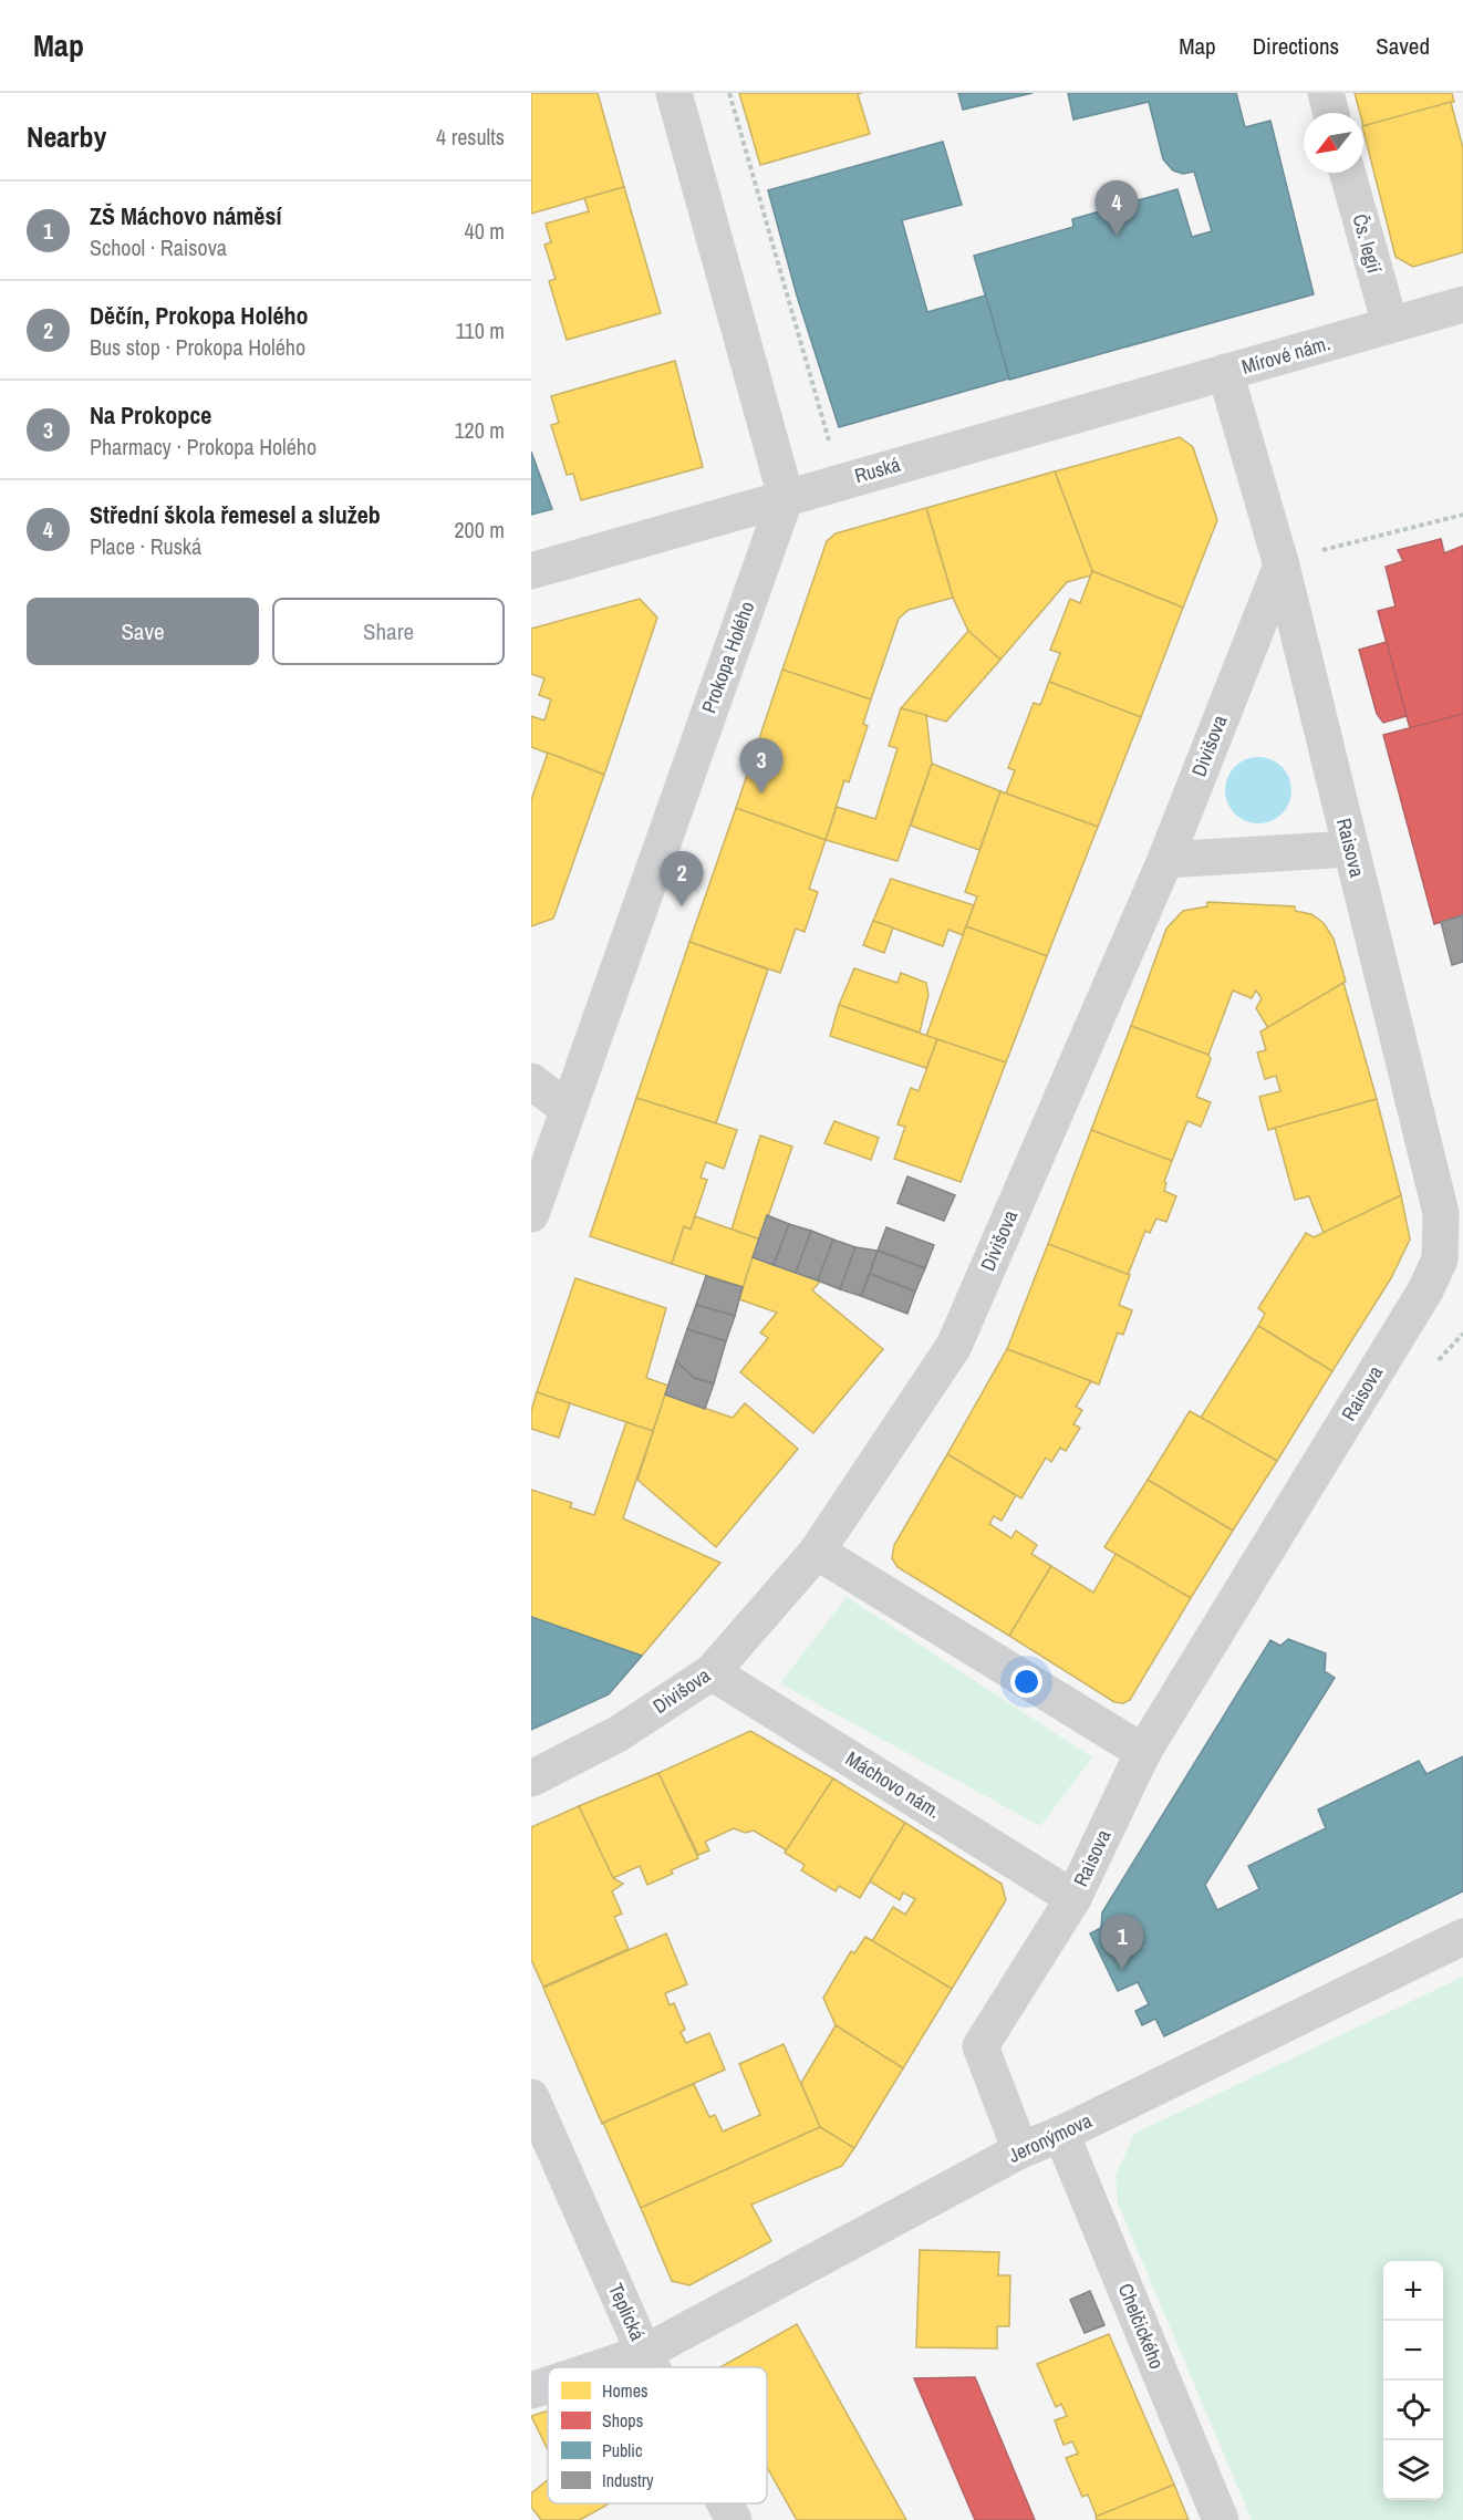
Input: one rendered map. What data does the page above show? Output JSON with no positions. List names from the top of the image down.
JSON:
{
  "streets": {
    "street": [
      "Čs. legií",
      "Mírové nám.",
      "Ruská",
      "Prokopa Holého",
      "Divišova",
      "Raisova",
      "Máchovo nám.",
      "Jeronýmova",
      "Teplická",
      "Chelčického"
    ]
  },
  "crossings": [
    ["Čs. legií", "Mírové nám."],
    ["Mírové nám.", "Ruská"],
    ["Mírové nám.", "Divišova"],
    ["Mírové nám.", "Raisova"],
    ["Ruská", "Prokopa Holého"],
    ["Divišova", "Raisova"],
    ["Divišova", "Máchovo nám."],
    ["Raisova", "Máchovo nám."],
    ["Raisova", "Jeronýmova"],
    ["Jeronýmova", "Teplická"],
    ["Jeronýmova", "Chelčického"]
  ],
  "legend": [
    "Homes",
    "Shops",
    "Public",
    "Industry"
  ],
  "north": "bottom left",
  "page": {
    "header": "Map",
    "nav": ["Map", "Directions", "Saved"],
    "heading": ["Nearby", "4 results"],
    "list": [
      {
        "mark": "1",
        "name": "ZŠ Máchovo náměsí",
        "note": "School · Raisova",
        "value": "40 m"
      },
      {
        "mark": "2",
        "name": "Děčín, Prokopa Holého",
        "note": "Bus stop · Prokopa Holého",
        "value": "110 m"
      },
      {
        "mark": "3",
        "name": "Na Prokopce",
        "note": "Pharmacy · Prokopa Holého",
        "value": "120 m"
      },
      {
        "mark": "4",
        "name": "Střední škola řemesel a služeb",
        "note": "Place · Ruská",
        "value": "200 m"
      }
    ],
    "pins": [
      "4",
      "3",
      "2",
      "1"
    ],
    "buttons": ["Save", "Share"],
    "map_buttons": ["+", "−"]
  }
}
